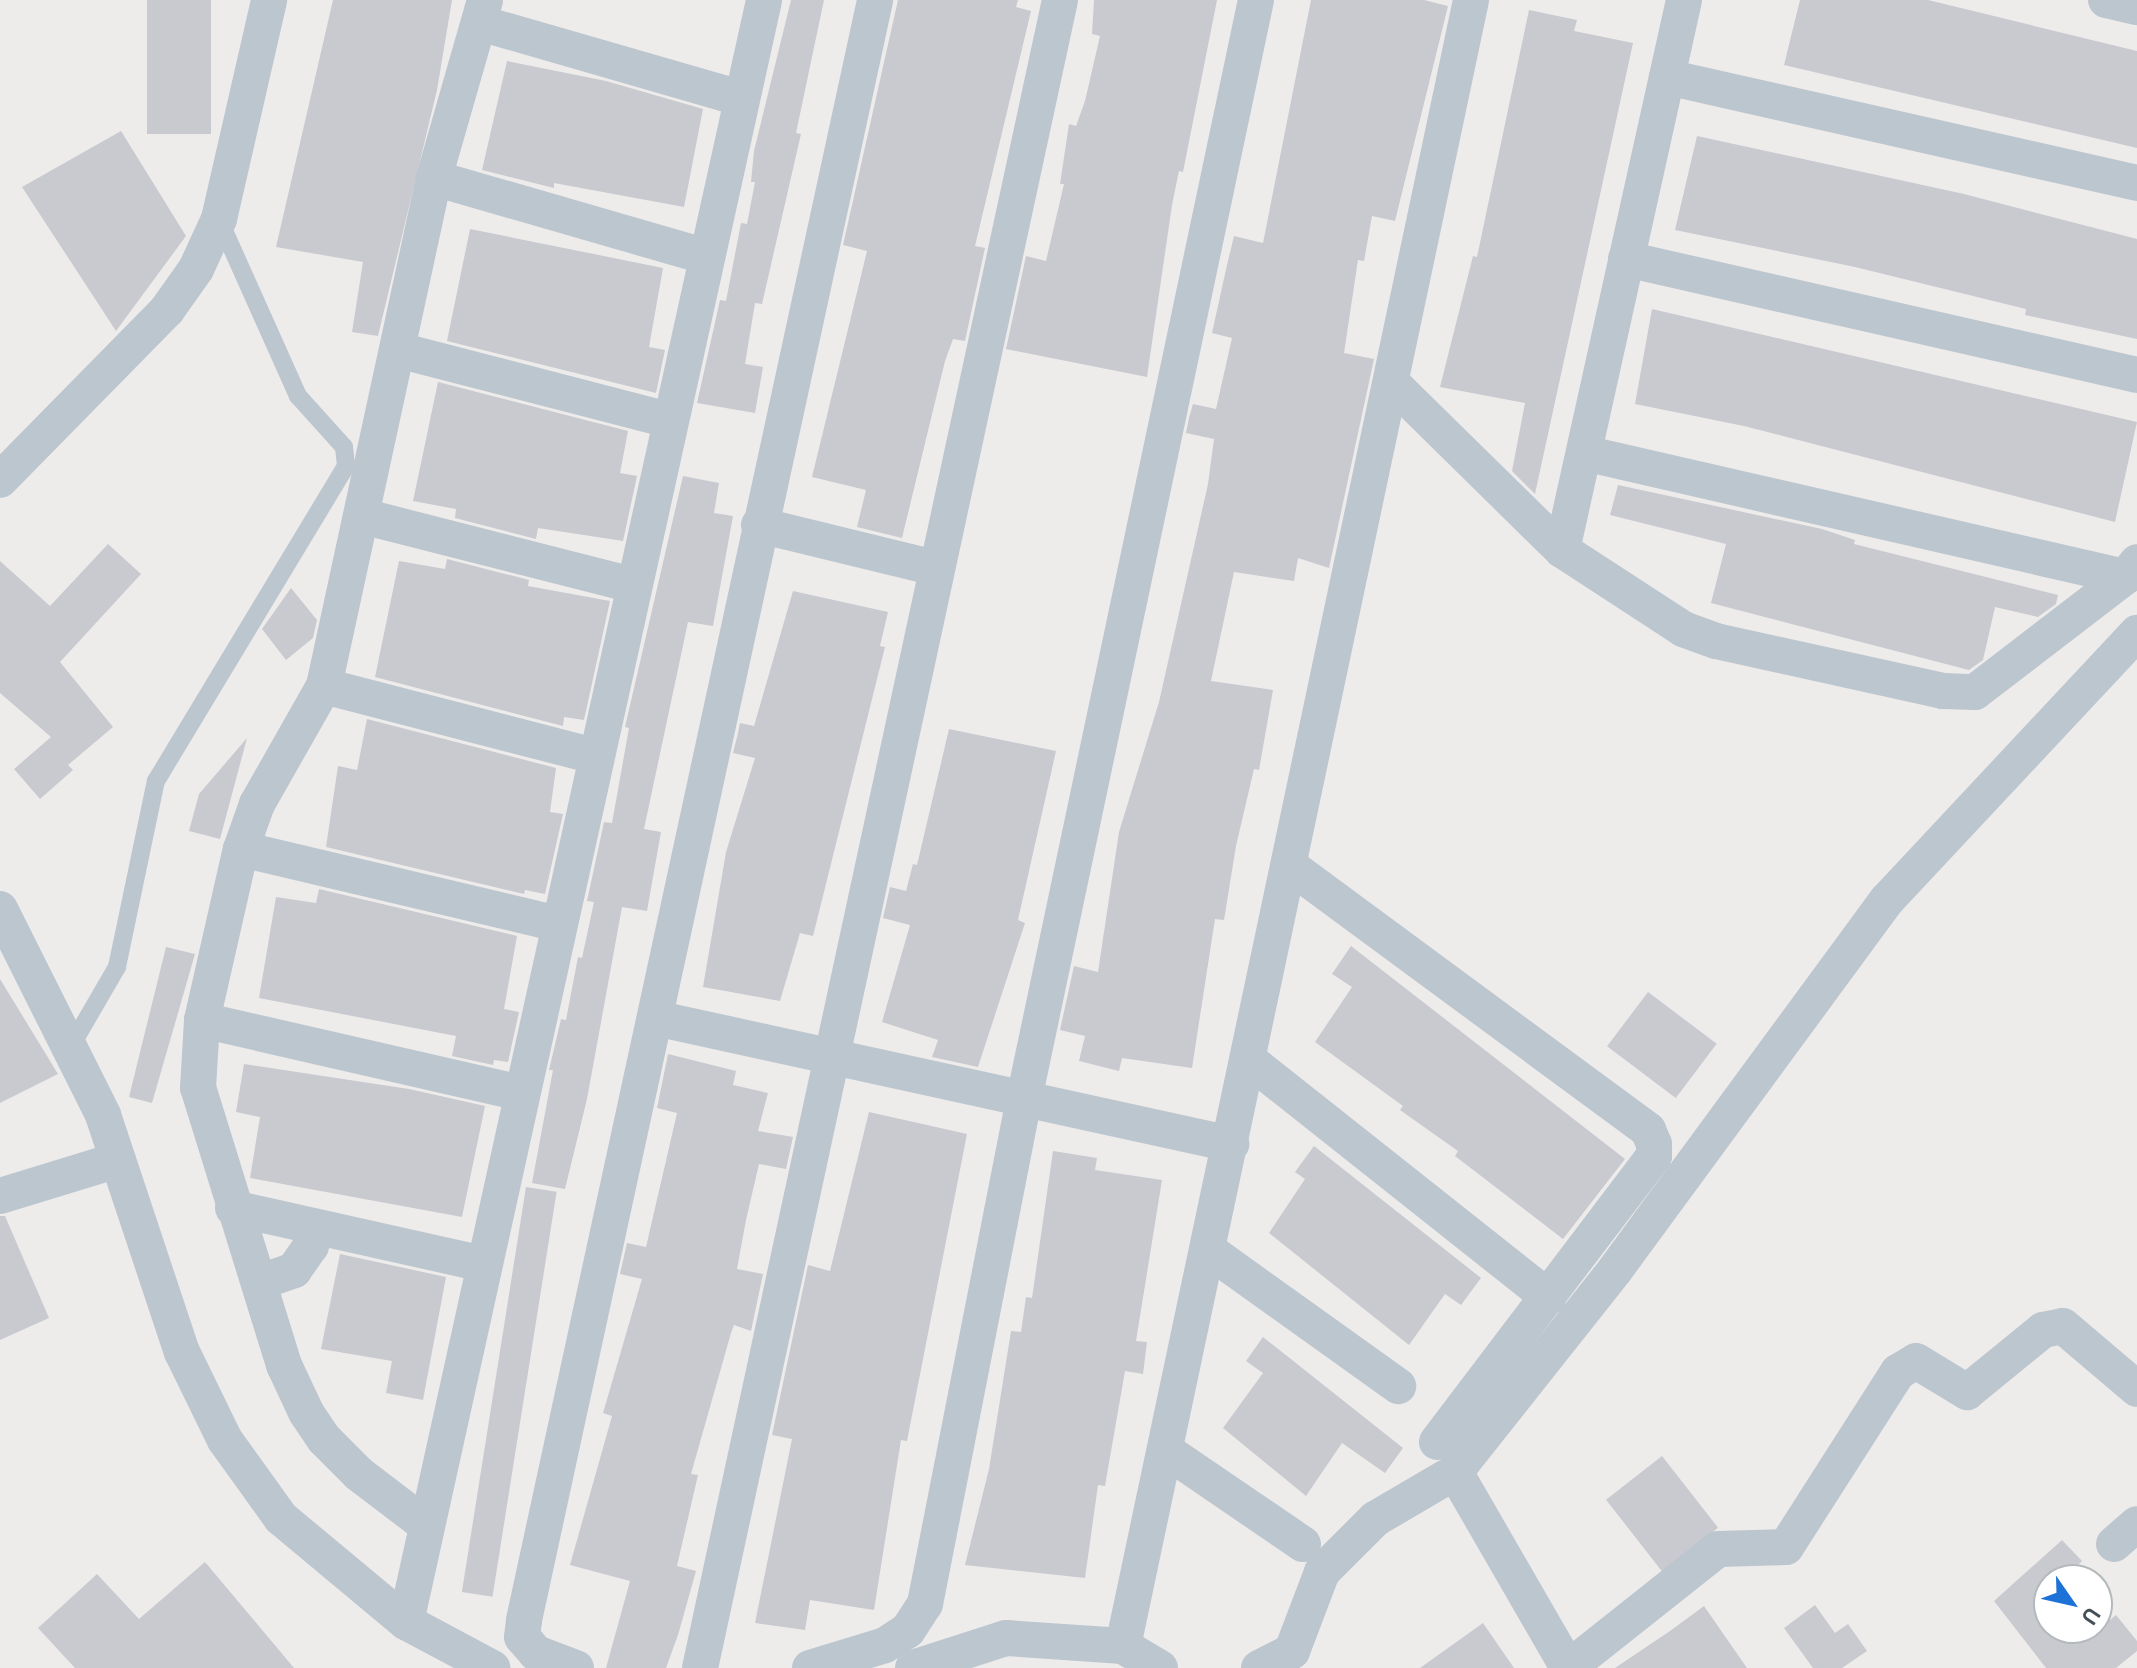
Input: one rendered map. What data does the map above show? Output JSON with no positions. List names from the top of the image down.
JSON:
{
  "north": "bottom right"
}
